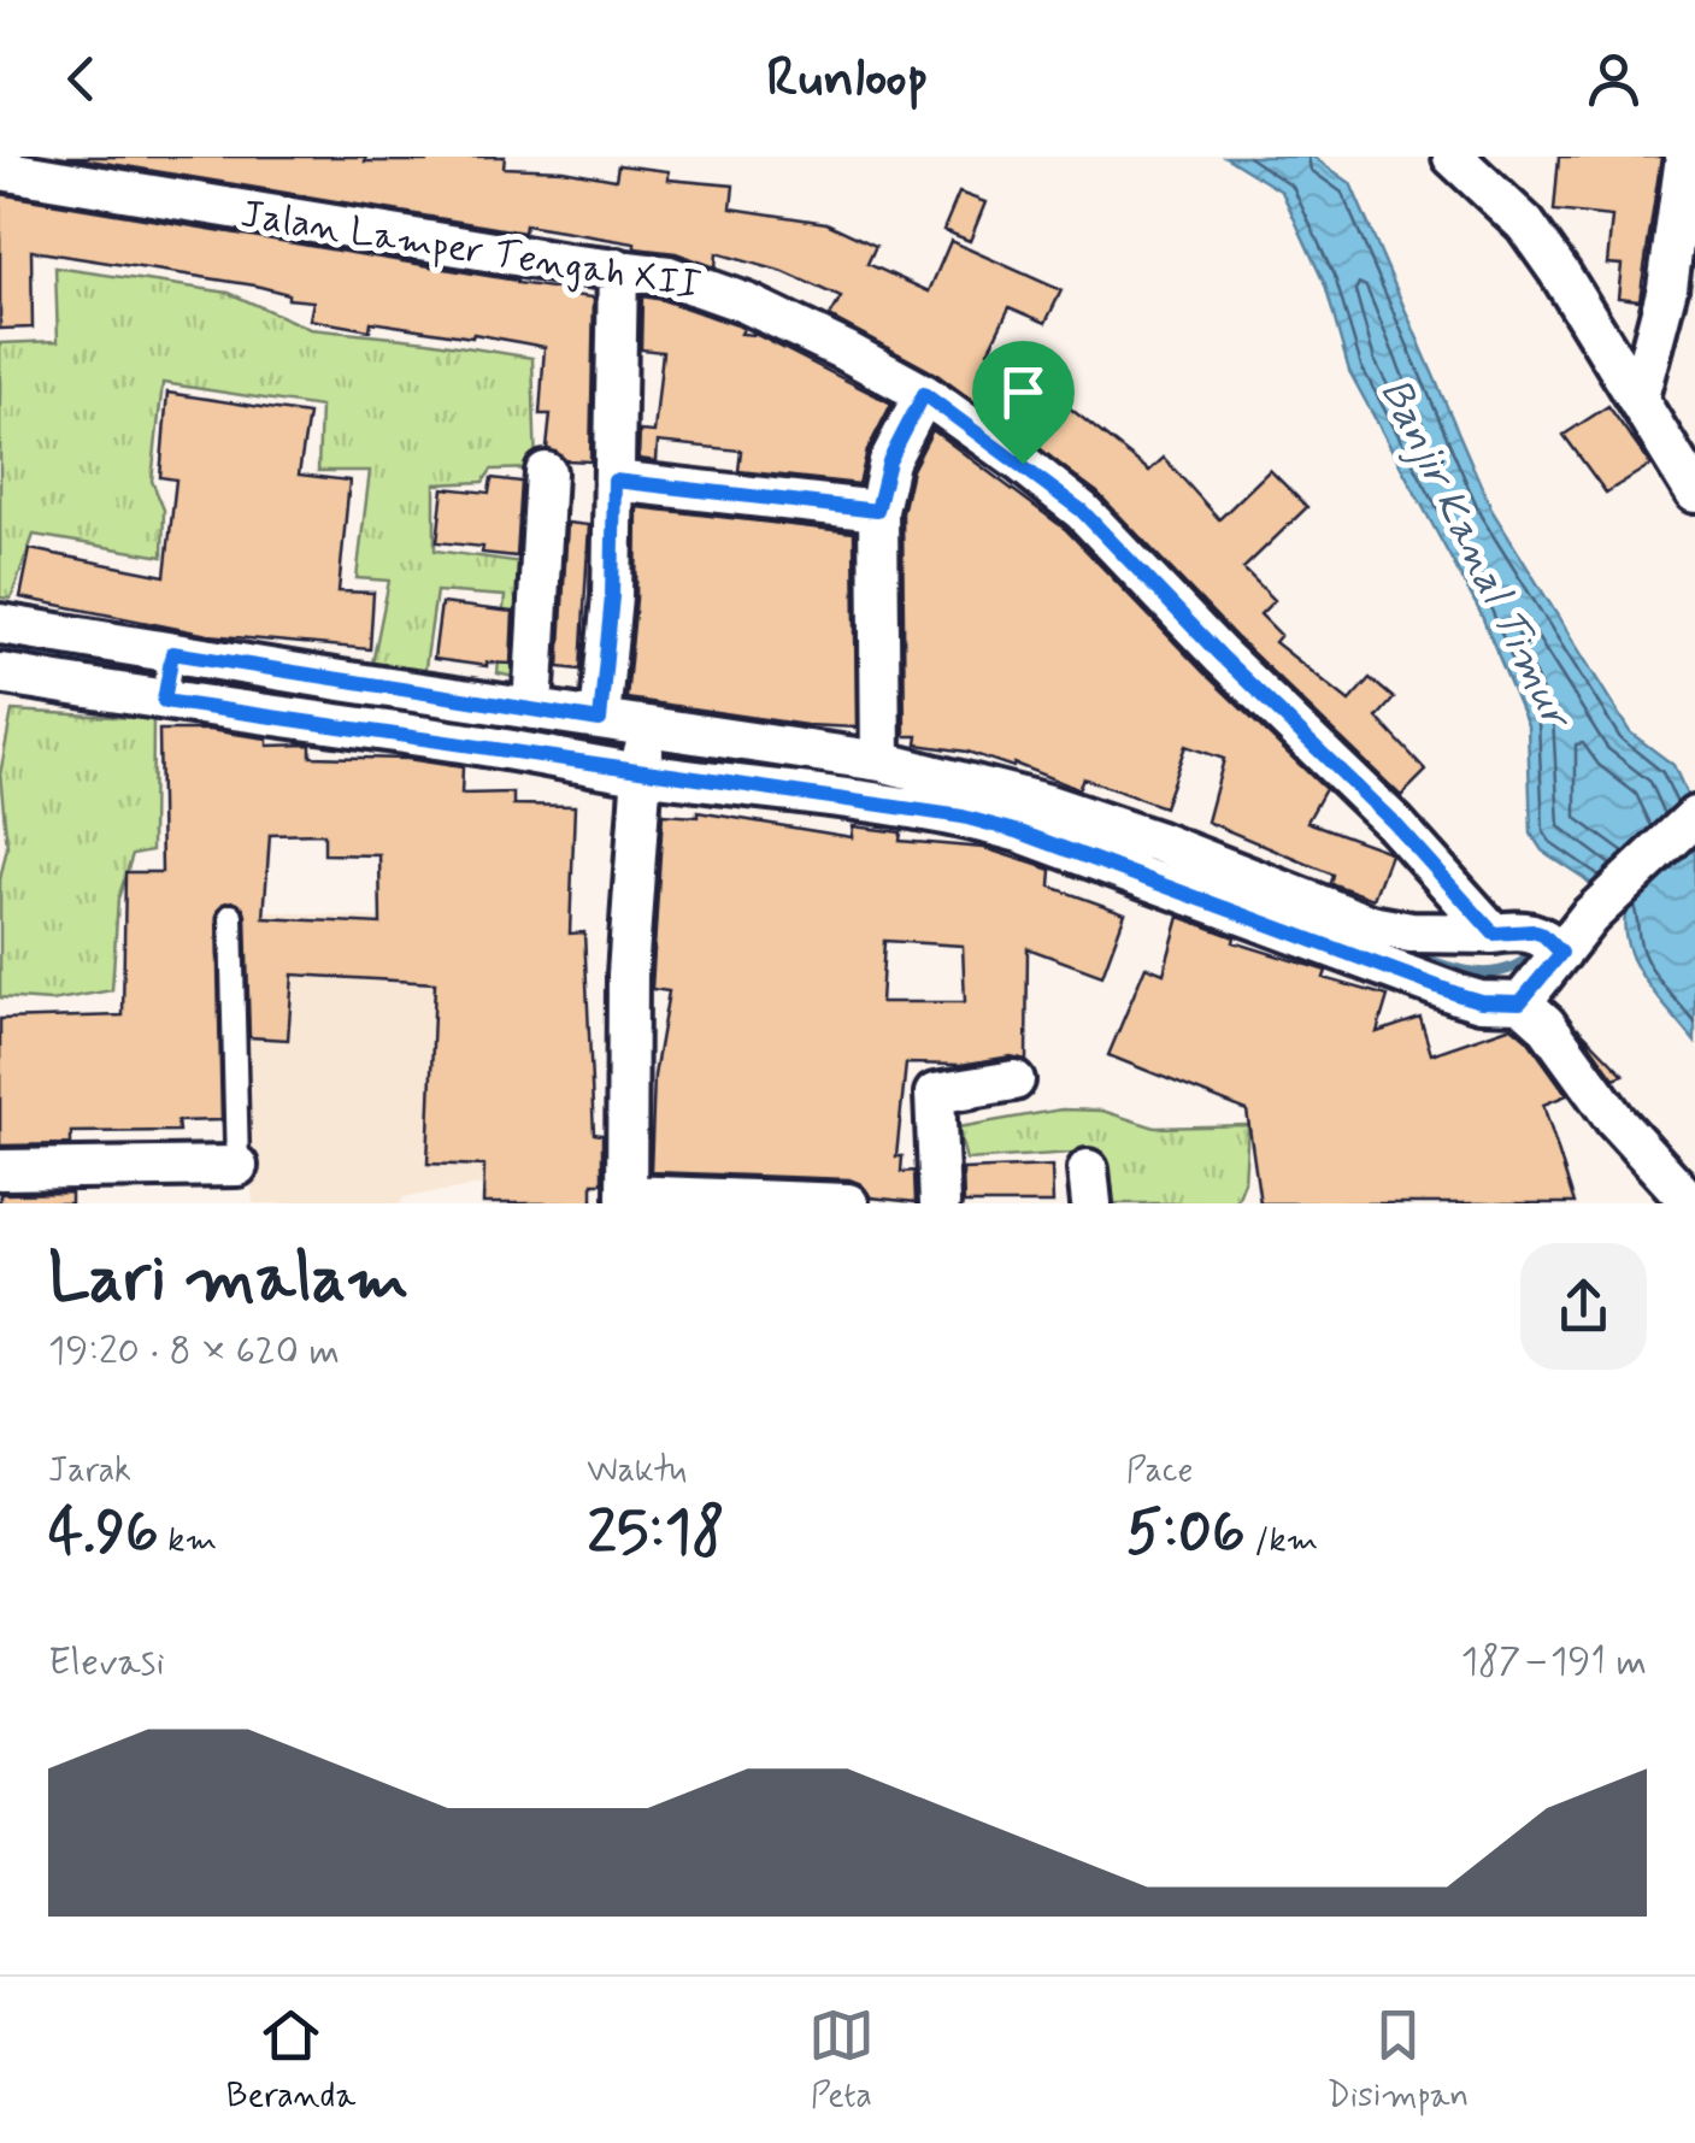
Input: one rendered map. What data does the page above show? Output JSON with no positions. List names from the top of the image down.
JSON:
{
  "streets": {
    "street": ["Jalan Lamper Tengah XII"]
  },
  "water": ["Banjir Kanal Timur"],
  "page": {
    "header": "Runloop",
    "heading": ["Lari malam", "19:20 · 8 × 620 m"],
    "stats": [
      ["Jarak", "4.96 km"],
      ["Waktu", "25:18"],
      ["Pace", "5:06 /km"]
    ],
    "chart": ["Elevasi", "187–191 m"],
    "tabs": ["Beranda", "Peta", "Disimpan"]
  }
}
